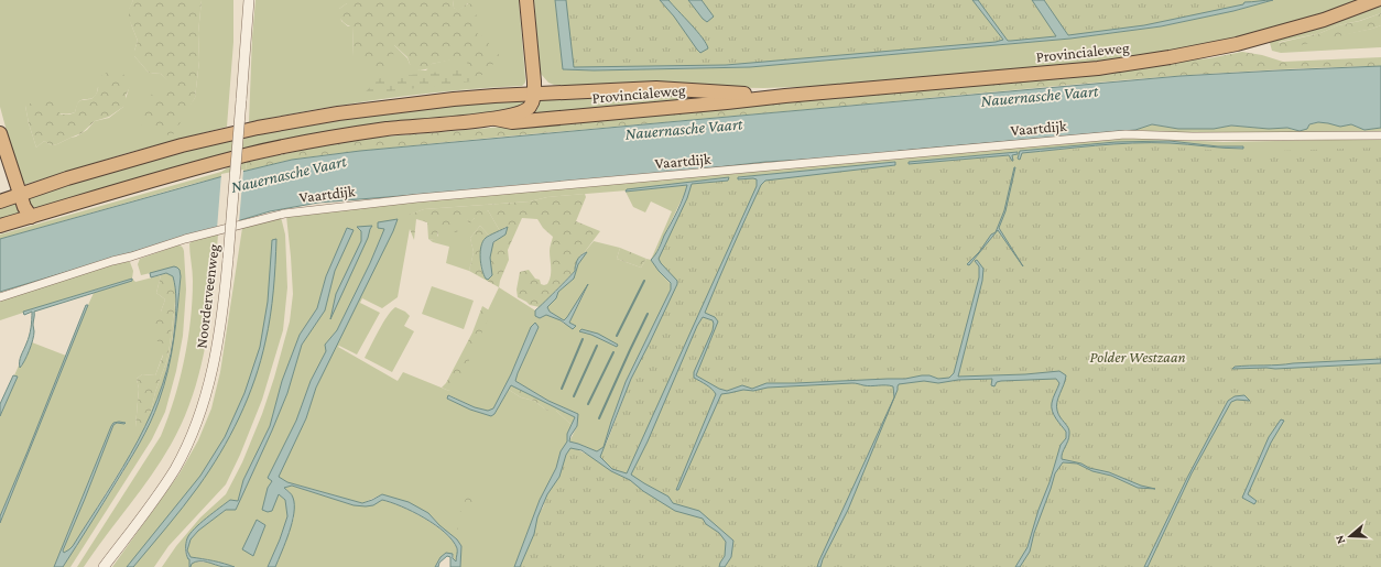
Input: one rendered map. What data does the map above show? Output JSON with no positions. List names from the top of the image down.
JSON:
{
  "streets": {
    "highway": ["Provincialeweg"],
    "street": ["Vaartdijk", "Noorderveenweg"]
  },
  "water": ["Nauernasche Vaart"],
  "parks": ["Polder Westzaan"],
  "north": "left"
}
